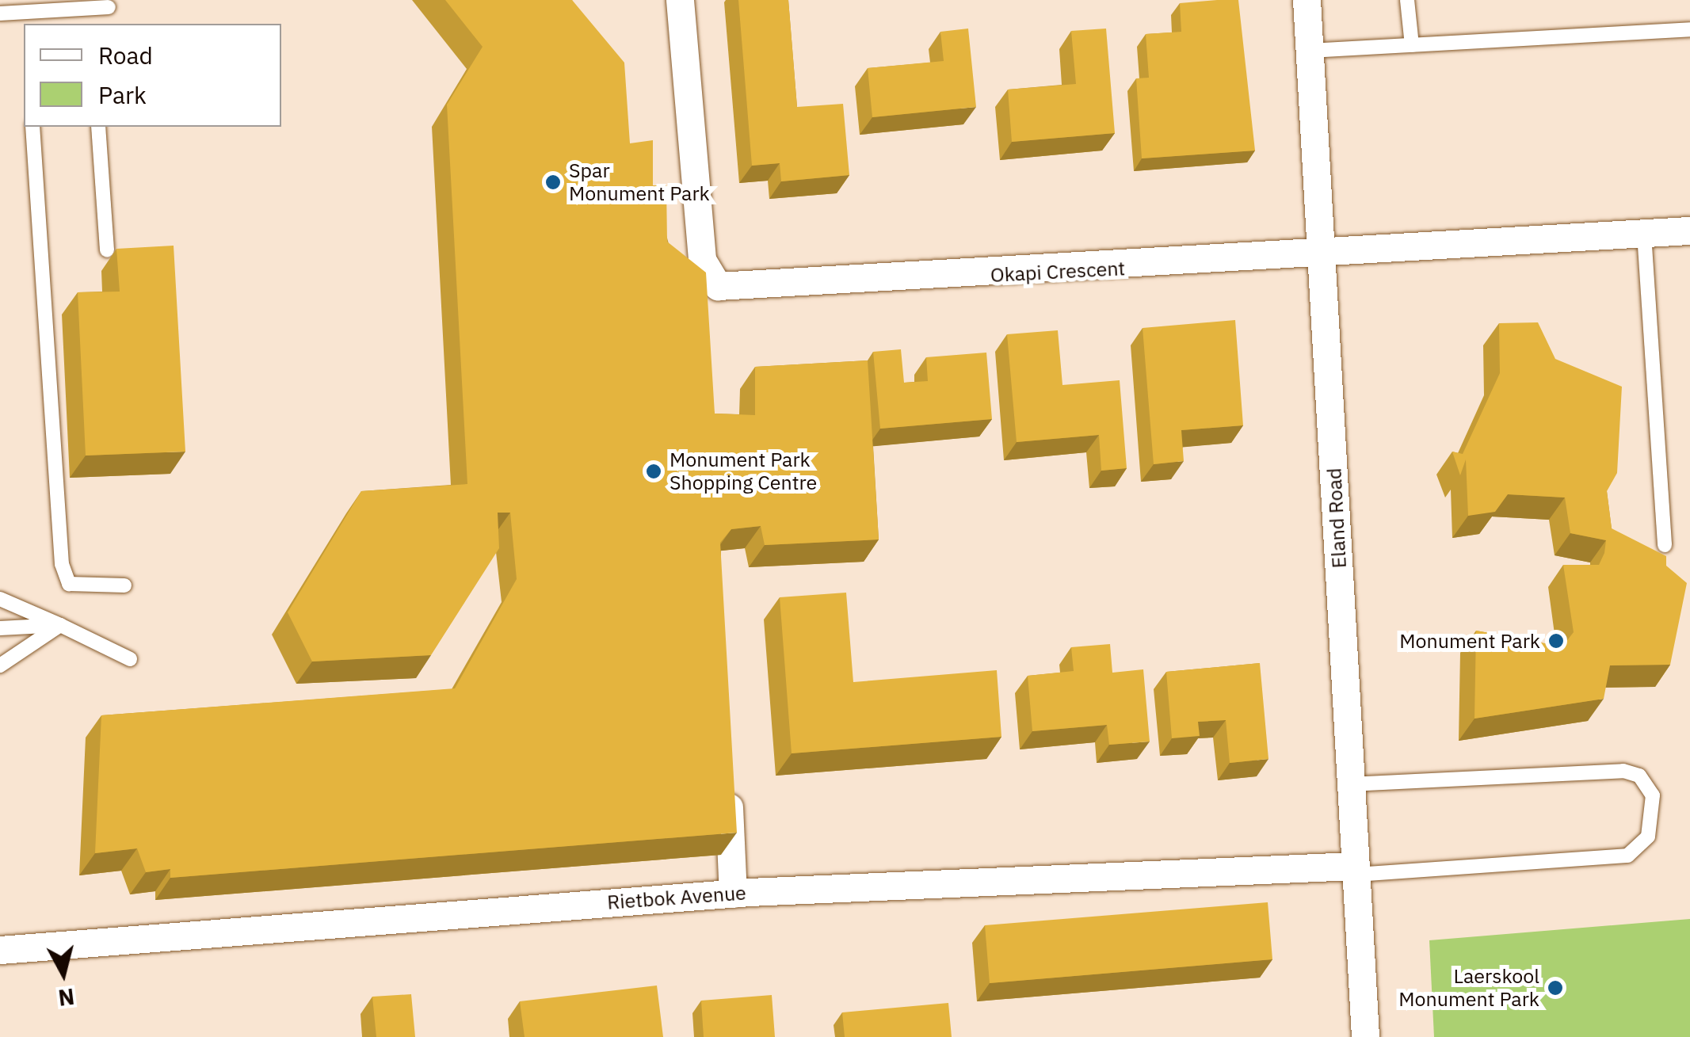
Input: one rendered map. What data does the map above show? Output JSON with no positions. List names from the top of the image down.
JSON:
{
  "streets": {
    "street": ["Okapi Crescent", "Eland Road", "Rietbok Avenue"]
  },
  "crossings": [
    ["Okapi Crescent", "Eland Road"],
    ["Eland Road", "Rietbok Avenue"]
  ],
  "places": [
    "Spar Monument Park",
    "Monument Park Shopping Centre",
    "Monument Park",
    "Laerskool Monument Park"
  ],
  "legend": ["Road", "Park"],
  "north": "bottom"
}
